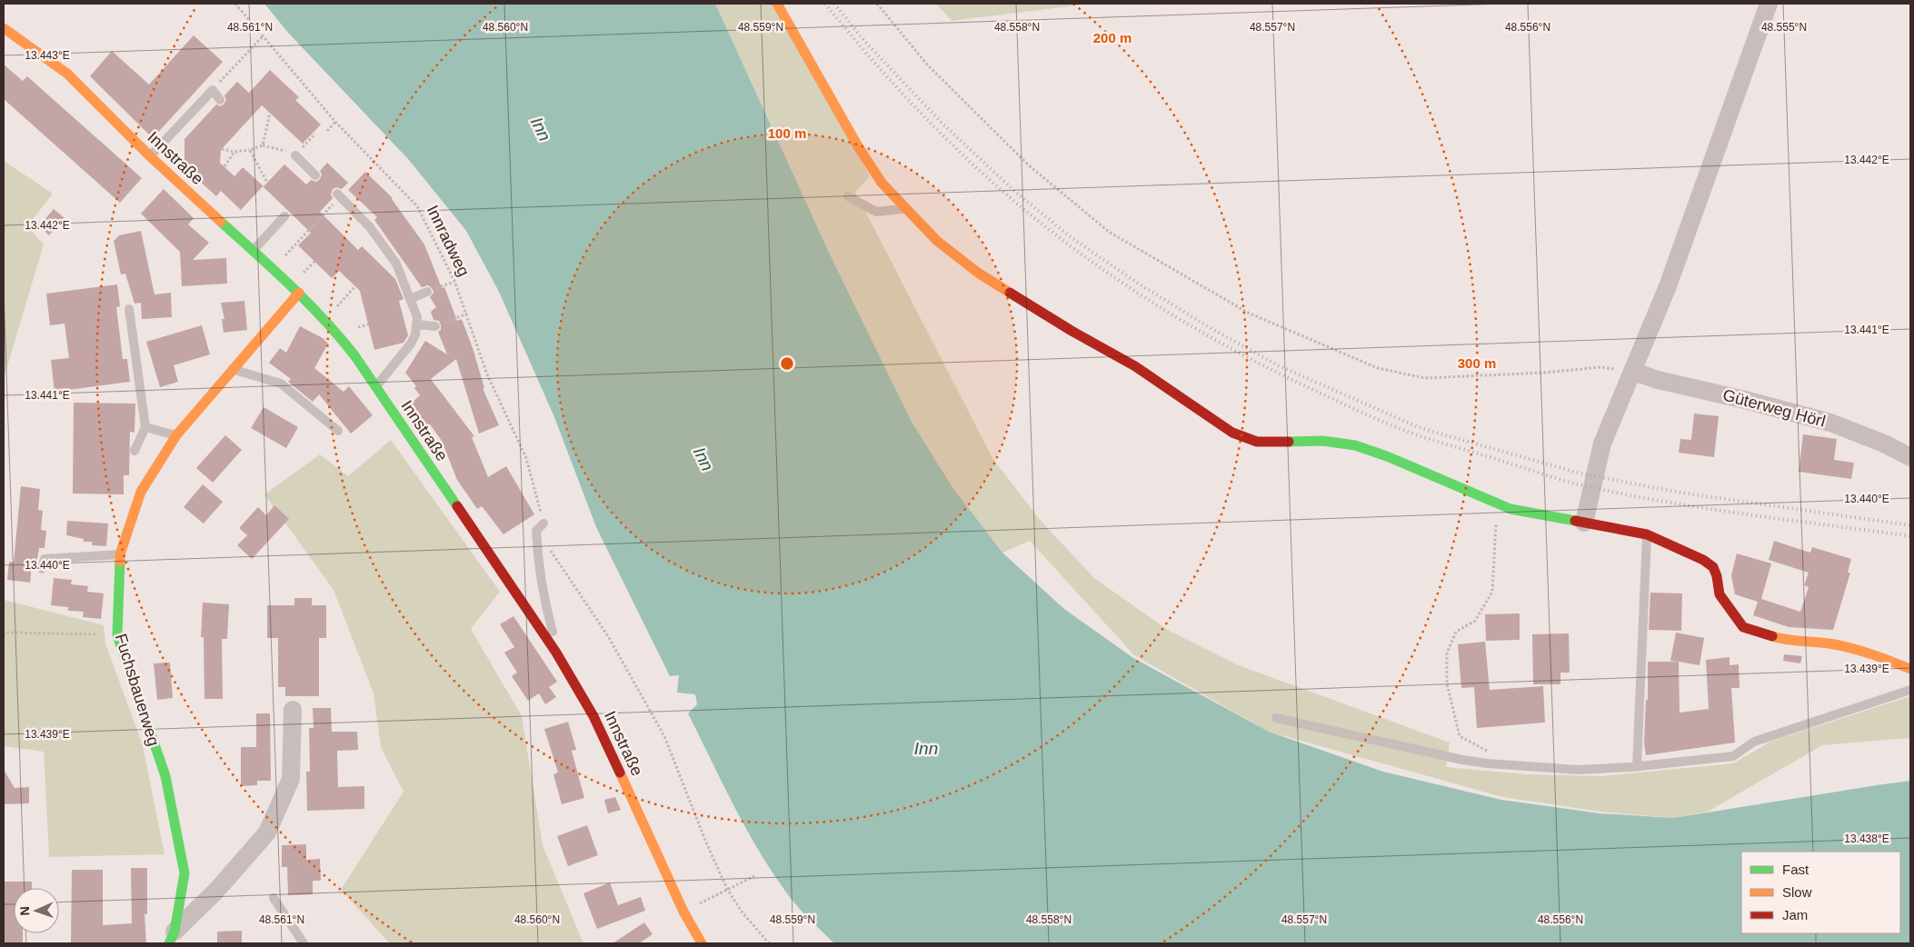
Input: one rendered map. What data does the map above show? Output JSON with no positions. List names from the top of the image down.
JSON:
{
  "streets": {
    "street": ["Innstraße", "Güterweg Hörl", "Fuchsbauerweg"],
    "path": ["Innradweg"]
  },
  "crossings": [
    ["Innstraße", "Fuchsbauerweg"]
  ],
  "water": ["Inn"],
  "legend": ["Fast", "Slow", "Jam"],
  "north": "left",
  "coordinates": [
    "48.561°N",
    "48.560°N",
    "48.559°N",
    "48.558°N",
    "48.557°N",
    "48.556°N",
    "48.555°N",
    "13.443°E",
    "13.442°E",
    "13.441°E",
    "13.440°E",
    "13.439°E",
    "13.438°E"
  ],
  "rings": ["200 m", "100 m", "300 m"]
}
